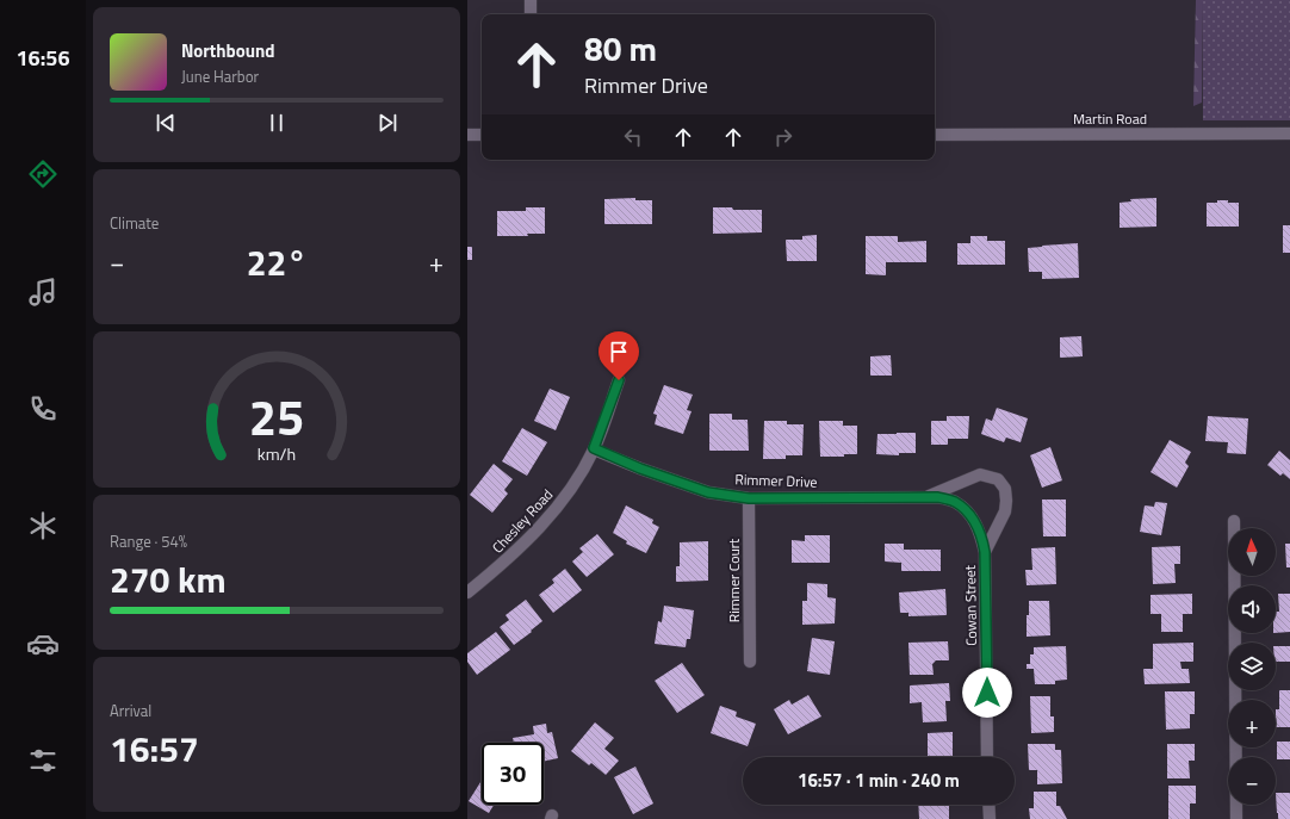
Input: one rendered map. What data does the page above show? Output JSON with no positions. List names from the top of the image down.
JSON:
{
  "streets": {
    "street": [
      "Martin Road",
      "Rimmer Drive",
      "Chesley Road",
      "Rimmer Court",
      "Cowan Street"
    ]
  },
  "crossings": [
    ["Rimmer Drive", "Chesley Road"],
    ["Rimmer Drive", "Rimmer Court"],
    ["Rimmer Drive", "Cowan Street"]
  ],
  "north": "top",
  "page": {
    "tabs": "16:56",
    "turn": ["80 m", "Rimmer Drive"],
    "song": ["Northbound", "June Harbor"],
    "tile": [
      "Climate",
      ["Range · 54%", "270 km"],
      ["Arrival", "16:57"]
    ],
    "heat": ["−", "22°", "+"],
    "map_buttons": ["+", "−"],
    "limit": "30",
    "trip": "16:57 · 1 min · 240 m",
    "gauge": ["25", "km/h"]
  }
}
